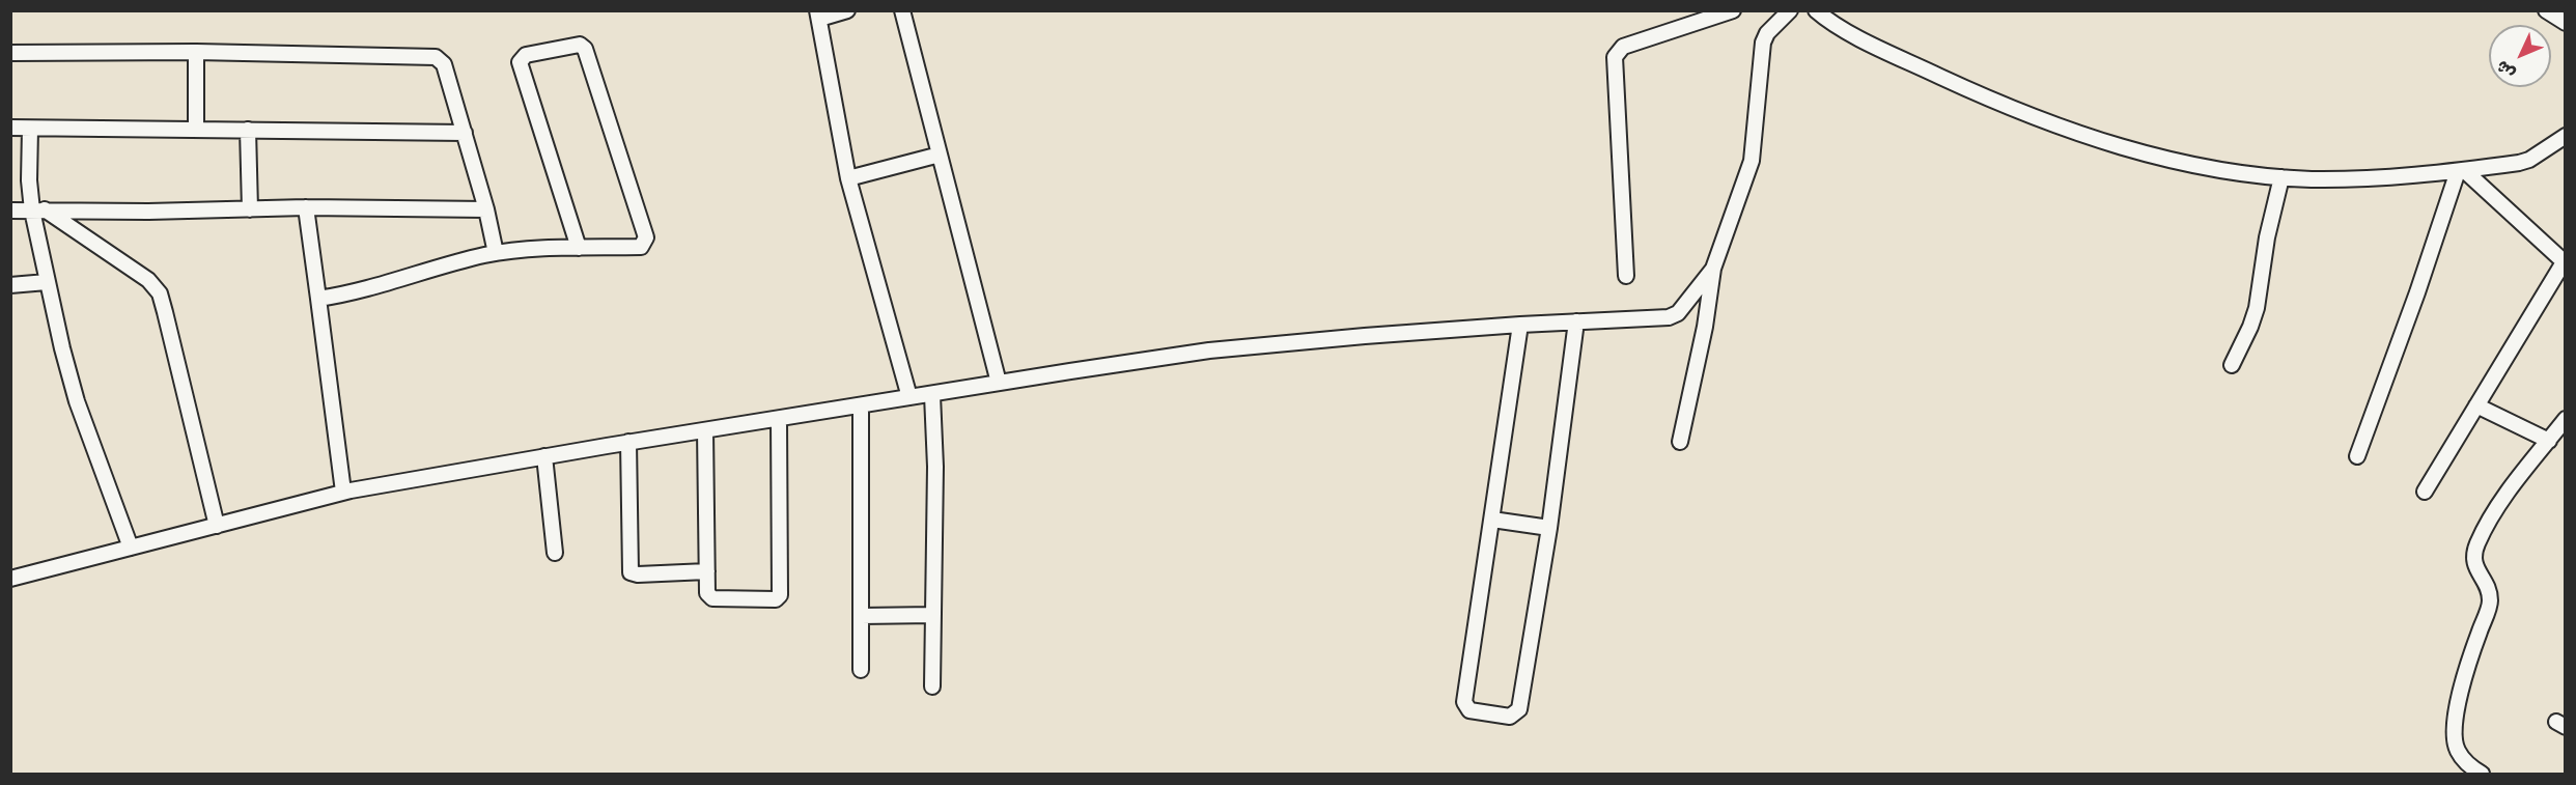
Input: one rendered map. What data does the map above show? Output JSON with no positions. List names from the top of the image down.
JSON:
{
  "north": "bottom left"
}
